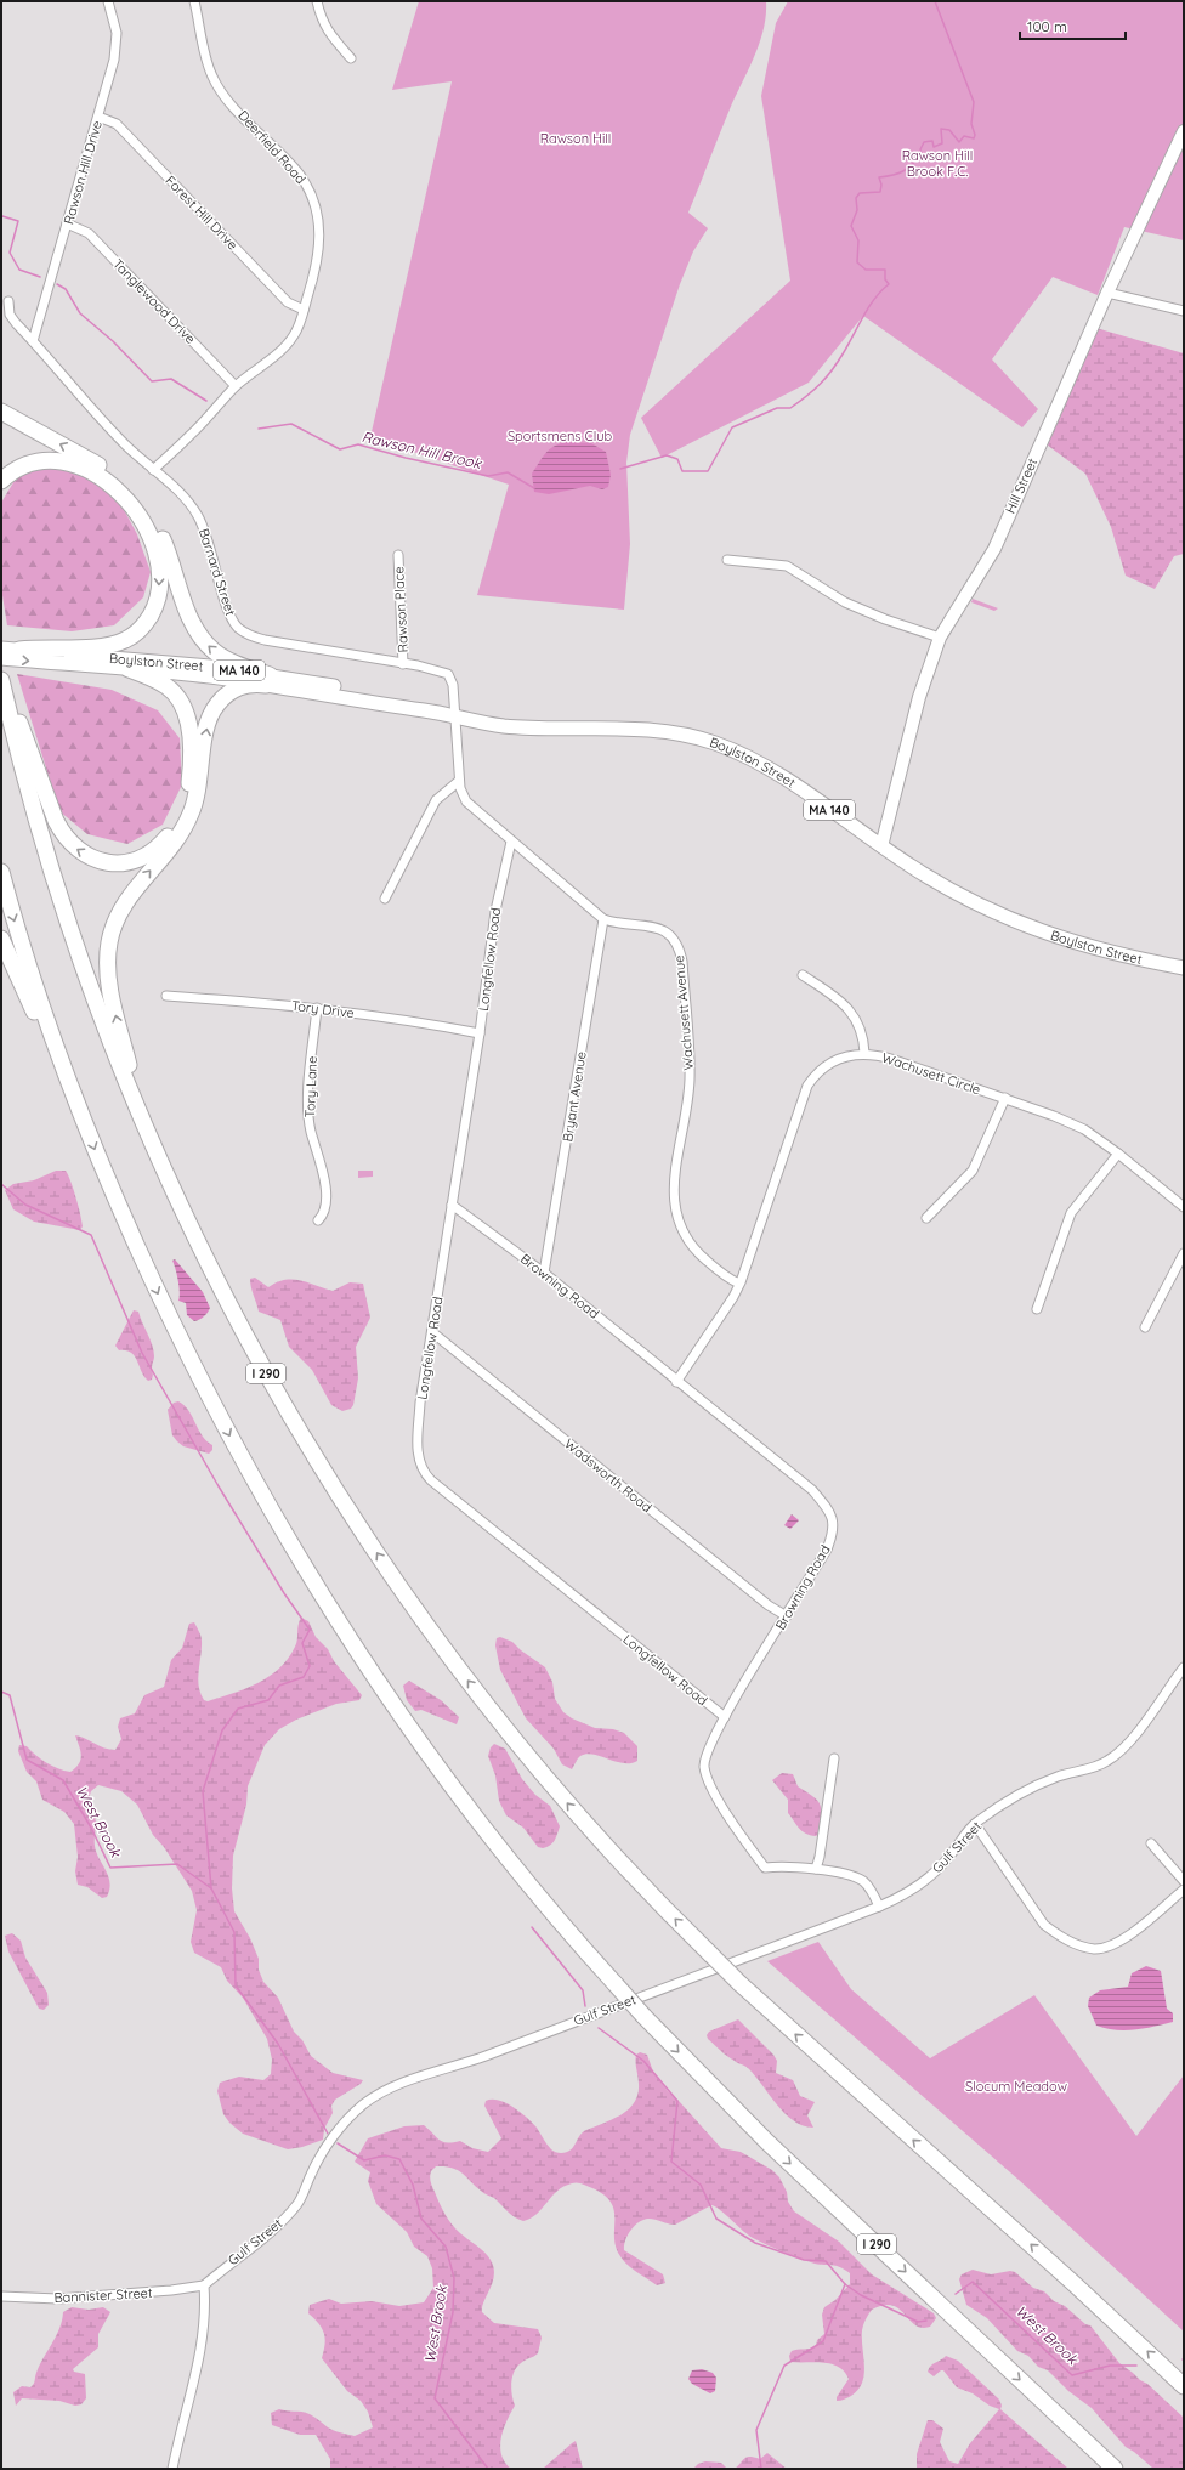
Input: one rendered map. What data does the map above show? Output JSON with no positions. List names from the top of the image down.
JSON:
{
  "streets": {
    "highway": ["I 290"],
    "main road": ["Boylston Street", "MA 140"],
    "street": [
      "Deerfield Road",
      "Rawson Hill Drive",
      "Forest Hill Drive",
      "Tanglewood Drive",
      "Hill Street",
      "Barnard Street",
      "Rawson Place",
      "Longfellow Road",
      "Tory Drive",
      "Wachusett Avenue",
      "Wachusett Circle",
      "Tory Lane",
      "Bryant Avenue",
      "Browning Road",
      "Wadsworth Road",
      "Gulf Street",
      "Bannister Street"
    ]
  },
  "crossings": [
    ["Deerfield Road", "Forest Hill Drive"],
    ["Deerfield Road", "Tanglewood Drive"],
    ["Deerfield Road", "Barnard Street"],
    ["Rawson Hill Drive", "Forest Hill Drive"],
    ["Rawson Hill Drive", "Tanglewood Drive"],
    ["Rawson Hill Drive", "Barnard Street"],
    ["Hill Street", "Boylston Street"],
    ["Barnard Street", "Rawson Place"],
    ["Barnard Street", "Boylston Street"],
    ["Barnard Street", "Wachusett Avenue"],
    ["Boylston Street", "Wachusett Avenue"],
    ["Longfellow Road", "Tory Drive"],
    ["Longfellow Road", "Wachusett Avenue"],
    ["Longfellow Road", "Browning Road"],
    ["Longfellow Road", "Wadsworth Road"],
    ["Tory Drive", "Tory Lane"],
    ["Wachusett Avenue", "Wachusett Circle"],
    ["Wachusett Avenue", "Bryant Avenue"],
    ["Wachusett Circle", "Browning Road"],
    ["Bryant Avenue", "Browning Road"],
    ["Browning Road", "Wadsworth Road"],
    ["Browning Road", "Gulf Street"],
    ["Gulf Street", "Bannister Street"]
  ],
  "water": ["Rawson Hill Brook", "West Brook"],
  "parks": [
    "Rawson Hill",
    "Rawson Hill Brook F.C.",
    "Sportsmens Club",
    "Slocum Meadow"
  ],
  "scale_bar": "100 m"
}
